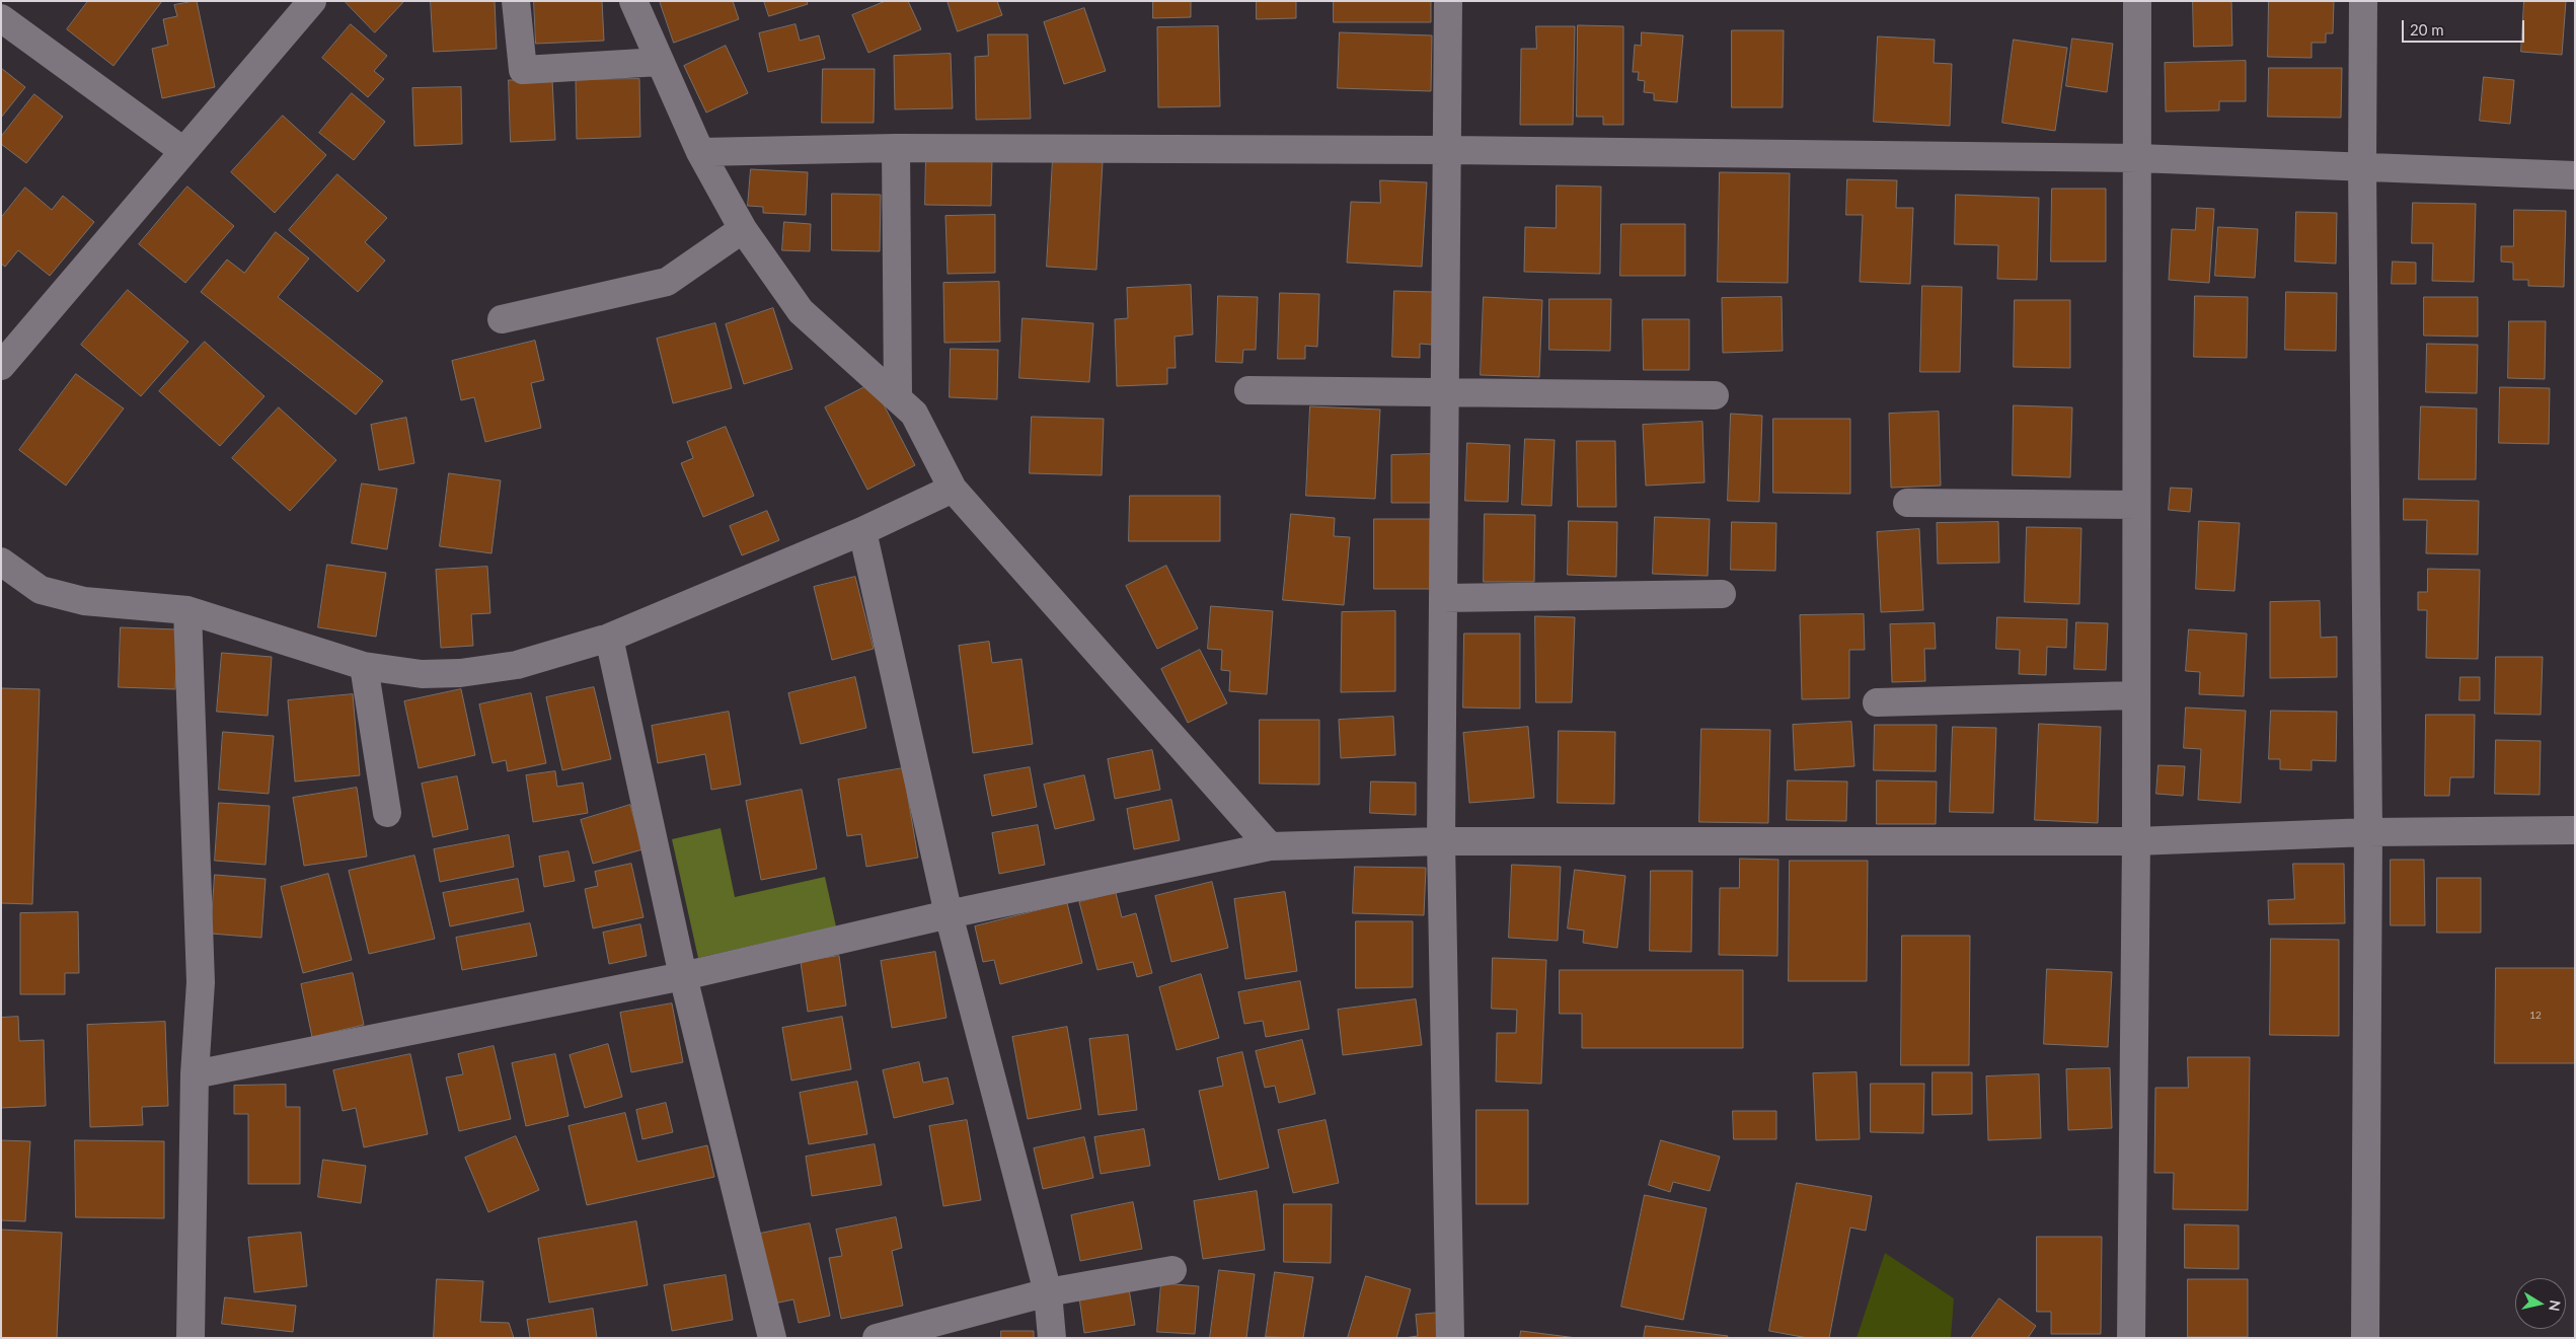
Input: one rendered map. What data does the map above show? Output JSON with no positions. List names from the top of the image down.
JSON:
{
  "house_numbers": ["12"],
  "scale_bar": "20 m",
  "north": "right"
}
